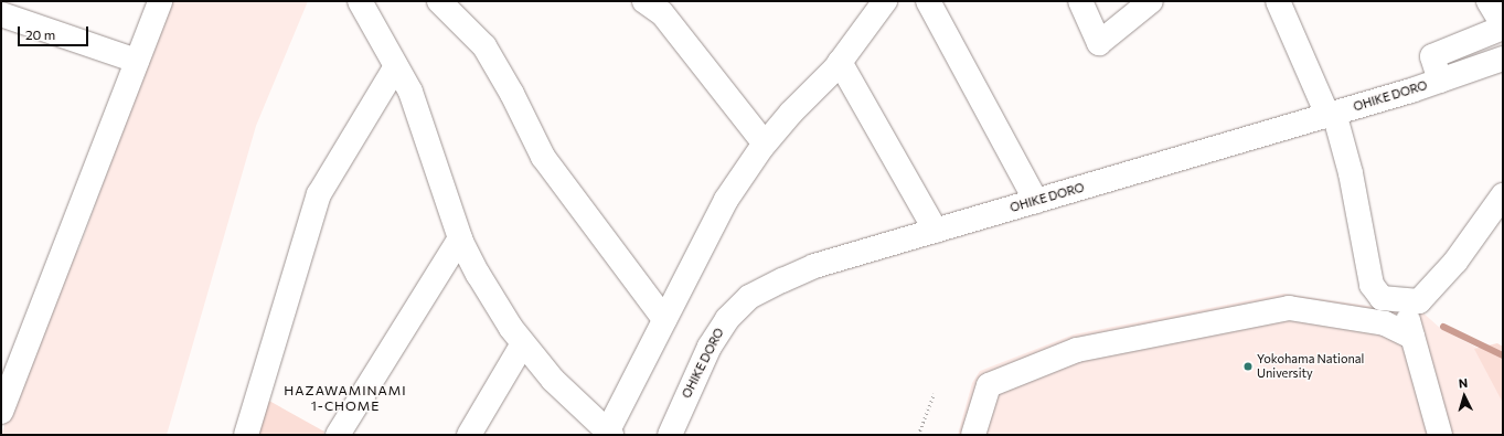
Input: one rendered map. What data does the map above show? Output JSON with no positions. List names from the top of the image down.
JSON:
{
  "streets": {
    "street": ["OHIKE DORO"]
  },
  "districts": ["HAZAWAMINAMI 1-CHOME"],
  "places": ["Yokohama National University"],
  "scale_bar": "20 m",
  "north": "top"
}
